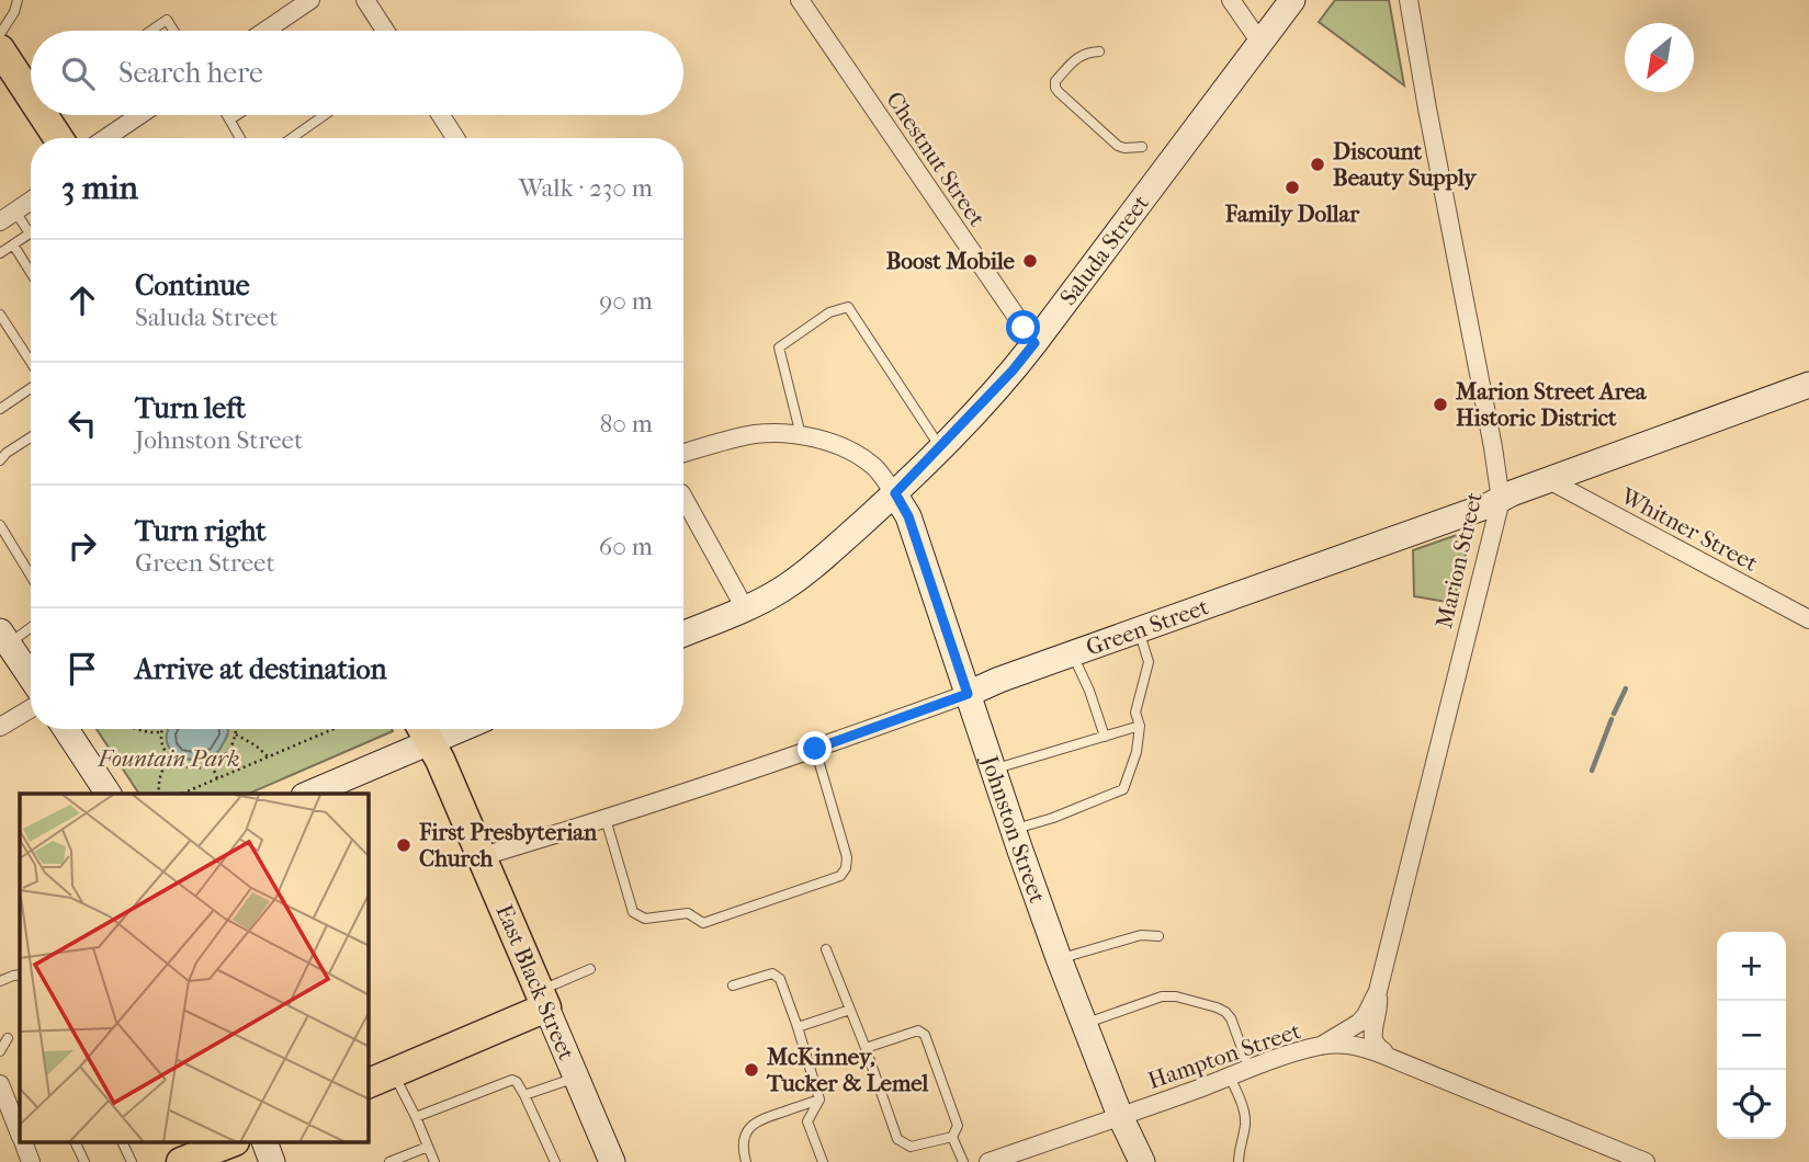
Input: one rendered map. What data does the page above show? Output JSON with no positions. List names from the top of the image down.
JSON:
{
  "streets": {
    "main road": [
      "Saluda Street",
      "Green Street",
      "Johnston Street",
      "East Black Street"
    ],
    "street": [
      "Chestnut Street",
      "Whitner Street",
      "Marion Street",
      "Hampton Street"
    ]
  },
  "crossings": [
    ["Chestnut Street", "Saluda Street"],
    ["Saluda Street", "Johnston Street"],
    ["Whitner Street", "Green Street"],
    ["Marion Street", "Green Street"],
    ["Marion Street", "Hampton Street"],
    ["Green Street", "Johnston Street"],
    ["Green Street", "East Black Street"],
    ["Johnston Street", "Hampton Street"]
  ],
  "parks": ["Fountain Park"],
  "places": [
    "Discount Beauty Supply",
    "Family Dollar",
    "Boost Mobile",
    "Marion Street Area Historic District",
    "First Presbyterian Church",
    "McKinney, Tucker & Lemel"
  ],
  "north": "bottom left",
  "page": {
    "search": "Search here",
    "heading": ["3 min", "Walk · 230 m"],
    "list": [
      ["Continue", "Saluda Street", "90 m"],
      ["Turn left", "Johnston Street", "80 m"],
      ["Turn right", "Green Street", "60 m"],
      "Arrive at destination"
    ],
    "map_buttons": ["+", "−"]
  }
}
